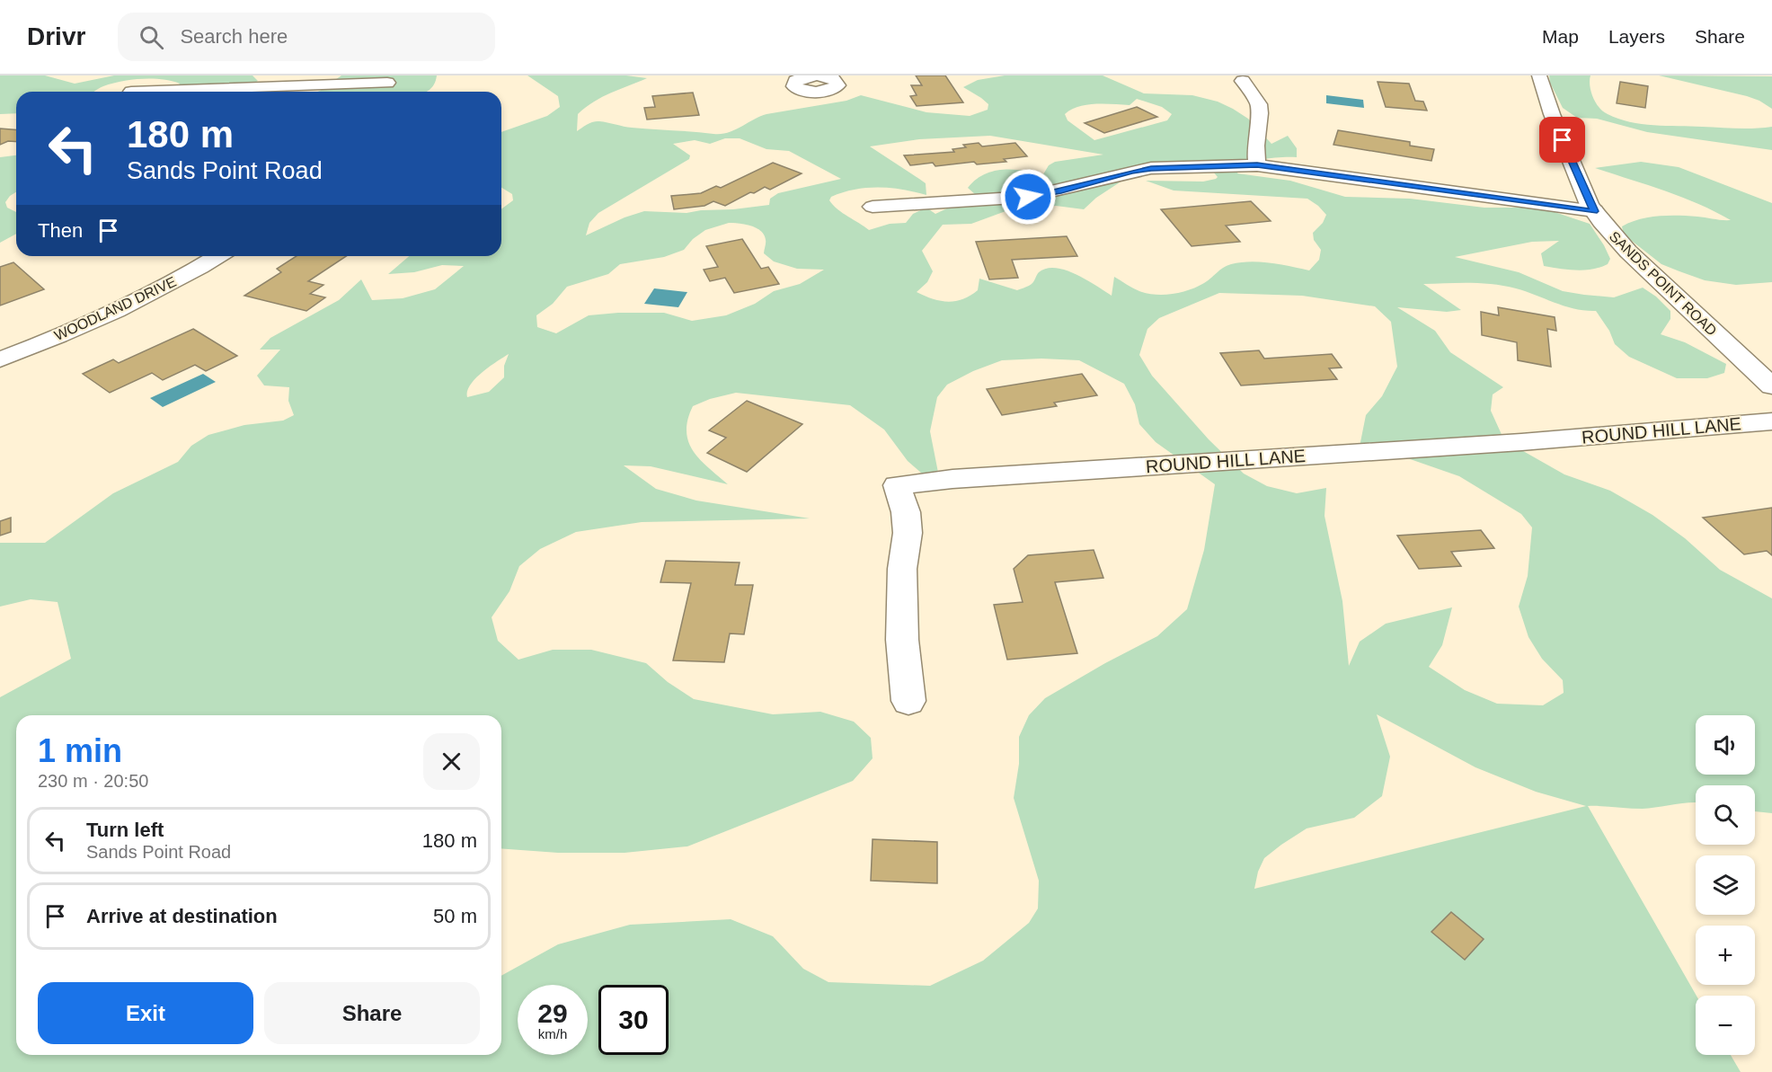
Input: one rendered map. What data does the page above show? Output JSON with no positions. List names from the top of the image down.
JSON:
{
  "streets": {
    "street": ["SANDS POINT ROAD", "WOODLAND DRIVE", "ROUND HILL LANE"]
  },
  "page": {
    "header": "Drivr",
    "search": "Search here",
    "nav": ["Map", "Layers", "Share"],
    "turn": ["180 m", "Sands Point Road"],
    "then": "Then",
    "map_buttons": ["+", "−"],
    "heading": ["1 min", "230 m · 20:50"],
    "list": [
      {
        "name": "Turn left",
        "note": "Sands Point Road",
        "value": "180 m"
      },
      {
        "name": "Arrive at destination",
        "value": "50 m"
      }
    ],
    "buttons": ["Exit", "Share"],
    "speed": "29 km/h",
    "limit": "30"
  }
}
